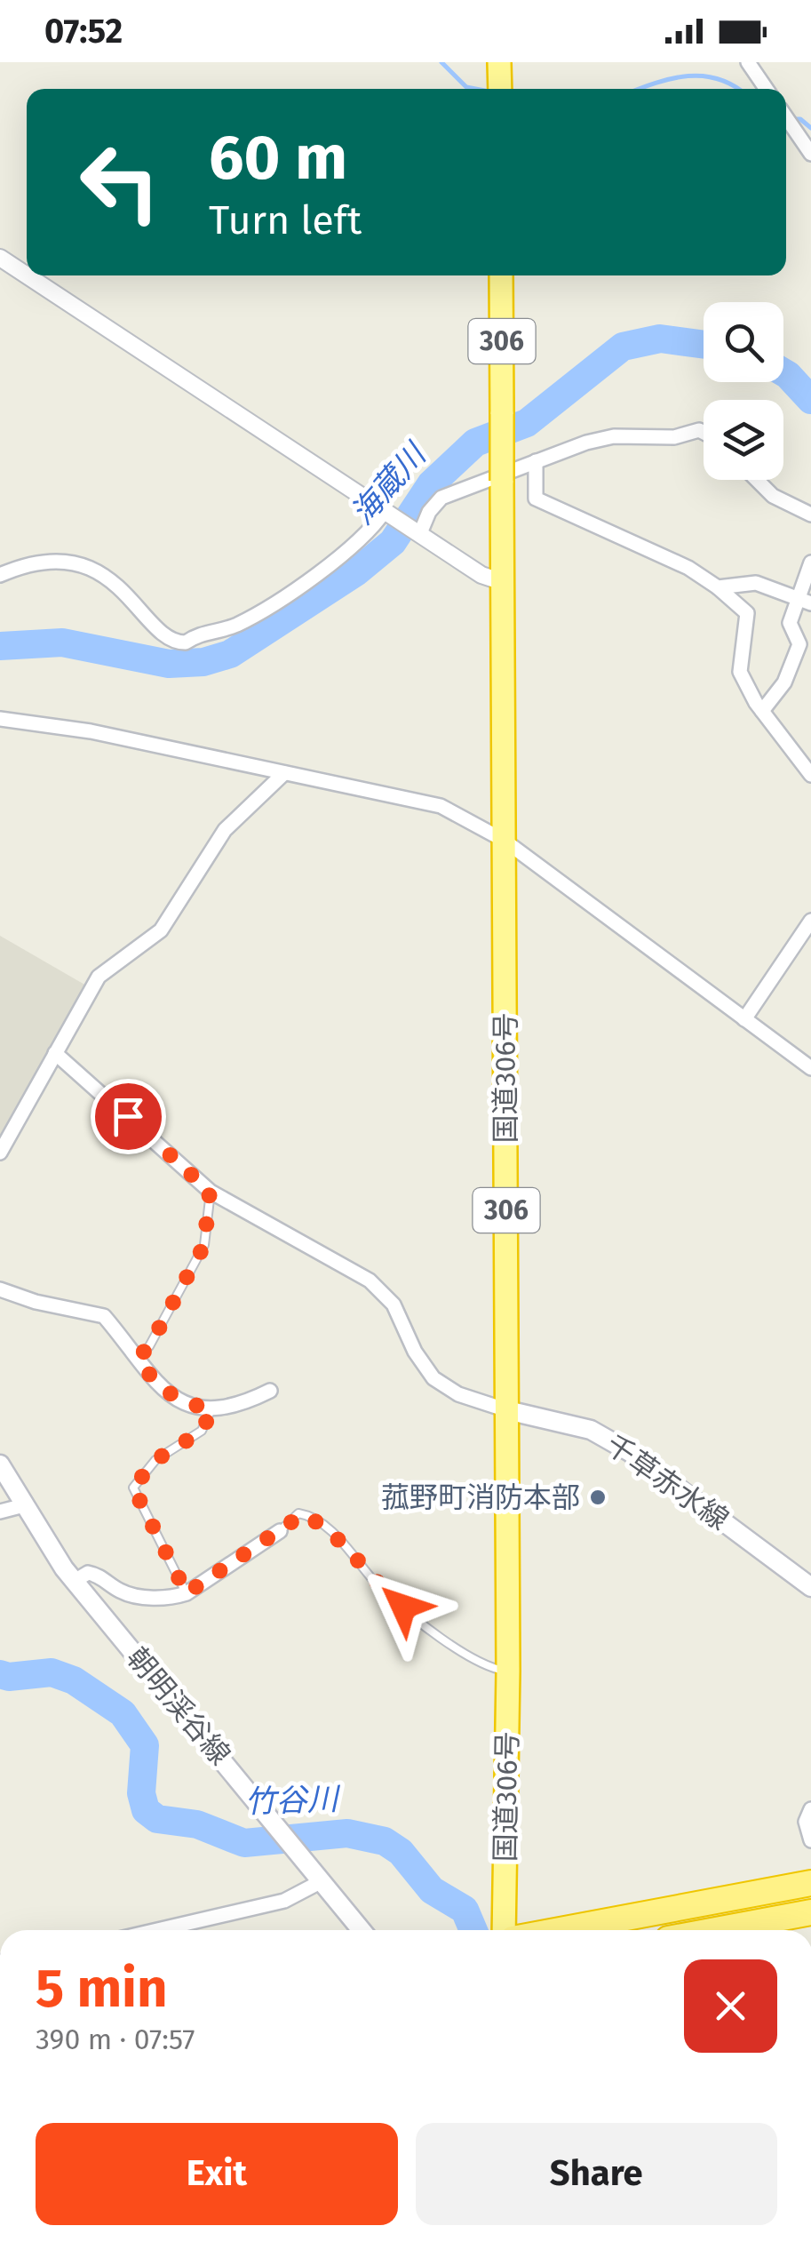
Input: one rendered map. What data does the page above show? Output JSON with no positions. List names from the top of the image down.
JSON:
{
  "streets": {
    "highway": ["306", "国道306号"],
    "main road": ["千草赤水線", "朝明渓谷線"]
  },
  "crossings": [
    ["国道306号", "千草赤水線"]
  ],
  "water": ["海蔵川", "竹谷川"],
  "places": ["菰野町消防本部"],
  "page": {
    "status": "07:52",
    "turn": ["60 m", "Turn left"],
    "heading": ["5 min", "390 m · 07:57"],
    "buttons": ["Exit", "Share"]
  }
}
